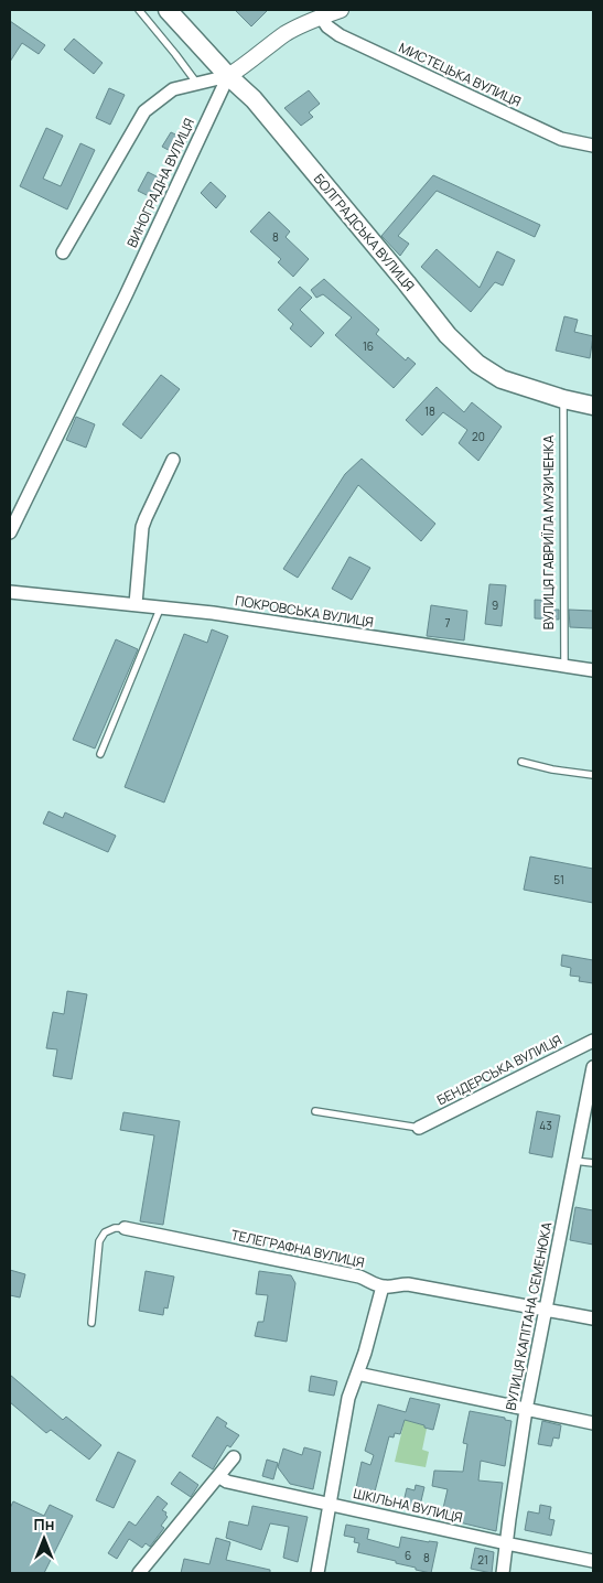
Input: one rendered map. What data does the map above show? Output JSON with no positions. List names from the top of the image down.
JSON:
{
  "streets": {
    "main road": ["БОЛГРАДСЬКА ВУЛИЦЯ"],
    "street": [
      "МИСТЕЦЬКА ВУЛИЦЯ",
      "ВИНОГРАДНА ВУЛИЦЯ",
      "ПОКРОВСЬКА ВУЛИЦЯ",
      "БЕНДЕРСЬКА ВУЛИЦЯ",
      "ТЕЛЕГРАФНА ВУЛИЦЯ",
      "ВУЛИЦЯ КАПІТАНА СЕМЕНЮКА",
      "ШКІЛЬНА ВУЛИЦЯ"
    ],
    "lane": ["ВУЛИЦЯ ГАВРИЇЛА МУЗИЧЕНКА"]
  },
  "crossings": [
    ["ВИНОГРАДНА ВУЛИЦЯ", "БОЛГРАДСЬКА ВУЛИЦЯ"],
    ["БОЛГРАДСЬКА ВУЛИЦЯ", "ВУЛИЦЯ ГАВРИЇЛА МУЗИЧЕНКА"],
    ["ВУЛИЦЯ ГАВРИЇЛА МУЗИЧЕНКА", "ПОКРОВСЬКА ВУЛИЦЯ"],
    ["ТЕЛЕГРАФНА ВУЛИЦЯ", "ВУЛИЦЯ КАПІТАНА СЕМЕНЮКА"],
    ["ВУЛИЦЯ КАПІТАНА СЕМЕНЮКА", "ШКІЛЬНА ВУЛИЦЯ"]
  ],
  "house_numbers": [
    "8",
    "16",
    "18",
    "20",
    "9",
    "7",
    "51",
    "43",
    "6",
    "8",
    "21"
  ],
  "north": "top"
}
